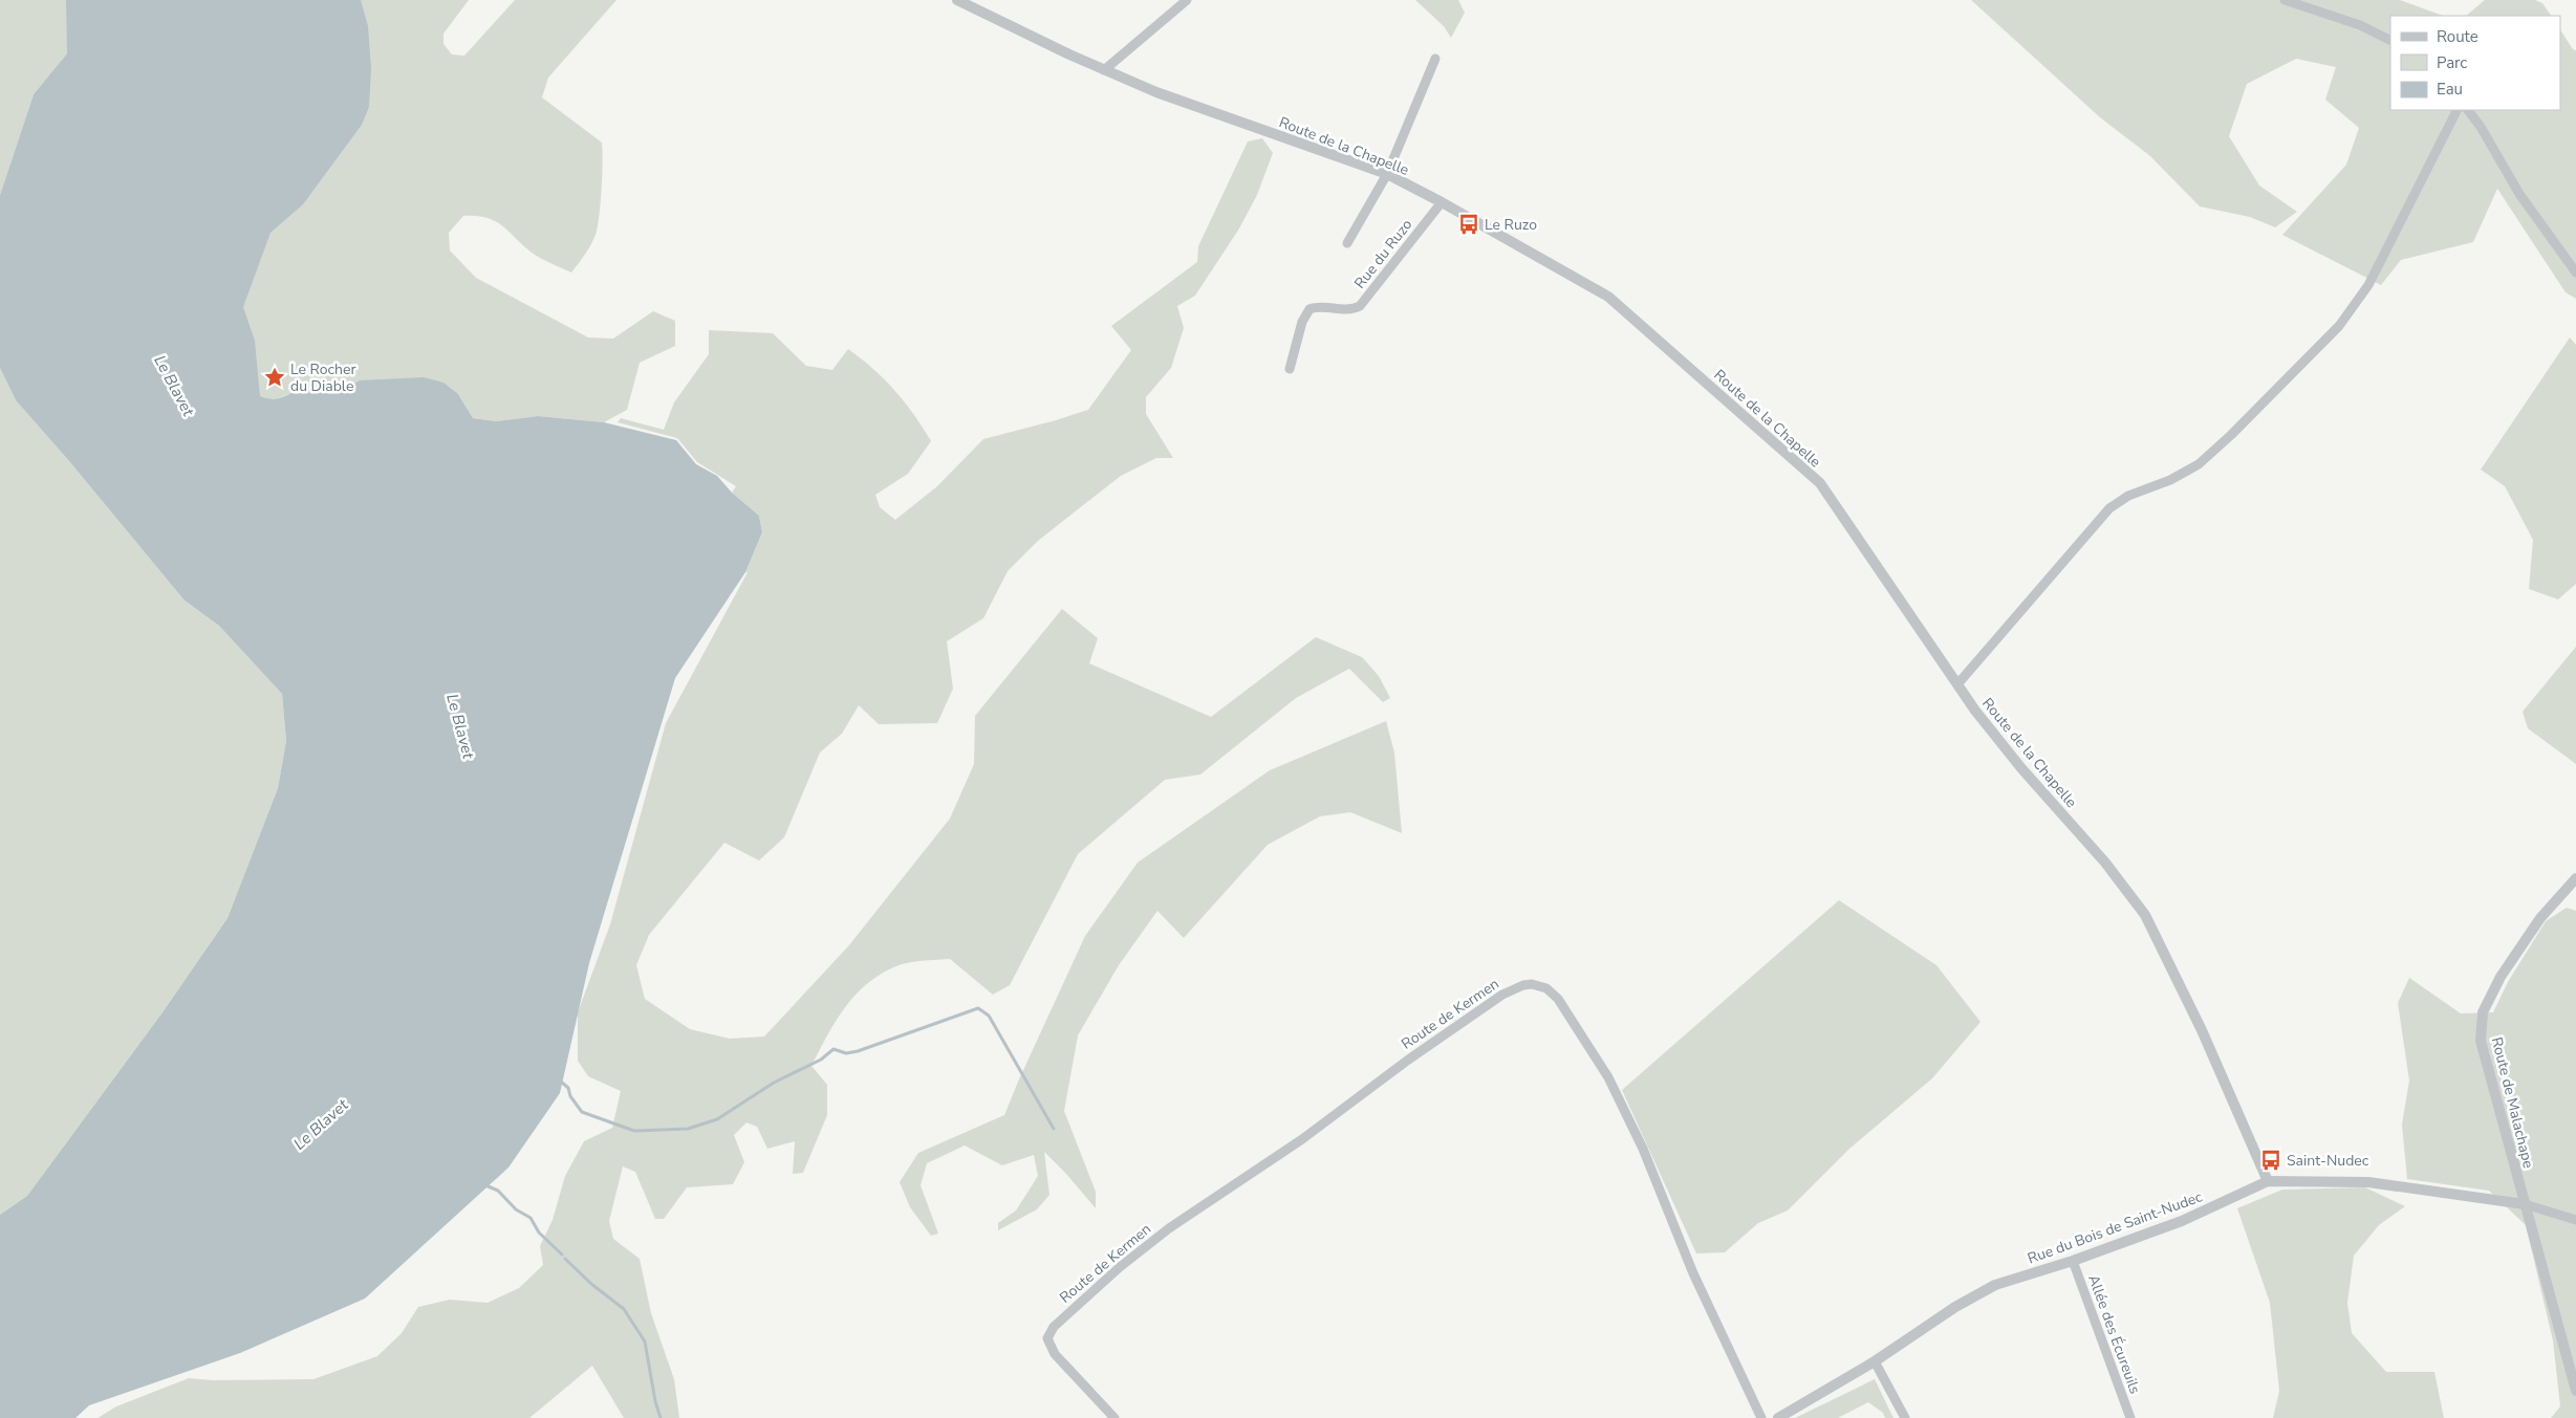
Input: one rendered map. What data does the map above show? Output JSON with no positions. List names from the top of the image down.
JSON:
{
  "streets": {
    "street": [
      "Route de la Chapelle",
      "Rue du Ruzo",
      "Route de Kermen",
      "Route de Malachape",
      "Rue du Bois de Saint-Nudec",
      "Allée des Écureuils"
    ]
  },
  "crossings": [
    ["Route de la Chapelle", "Rue du Ruzo"],
    ["Route de la Chapelle", "Rue du Bois de Saint-Nudec"],
    ["Route de Malachape", "Rue du Bois de Saint-Nudec"],
    ["Rue du Bois de Saint-Nudec", "Allée des Écureuils"]
  ],
  "water": ["Le Blavet"],
  "places": {
    "bus stop": ["Le Ruzo", "Saint-Nudec"],
    "place": ["Le Rocher du Diable"]
  },
  "legend": ["Route", "Parc", "Eau"]
}
